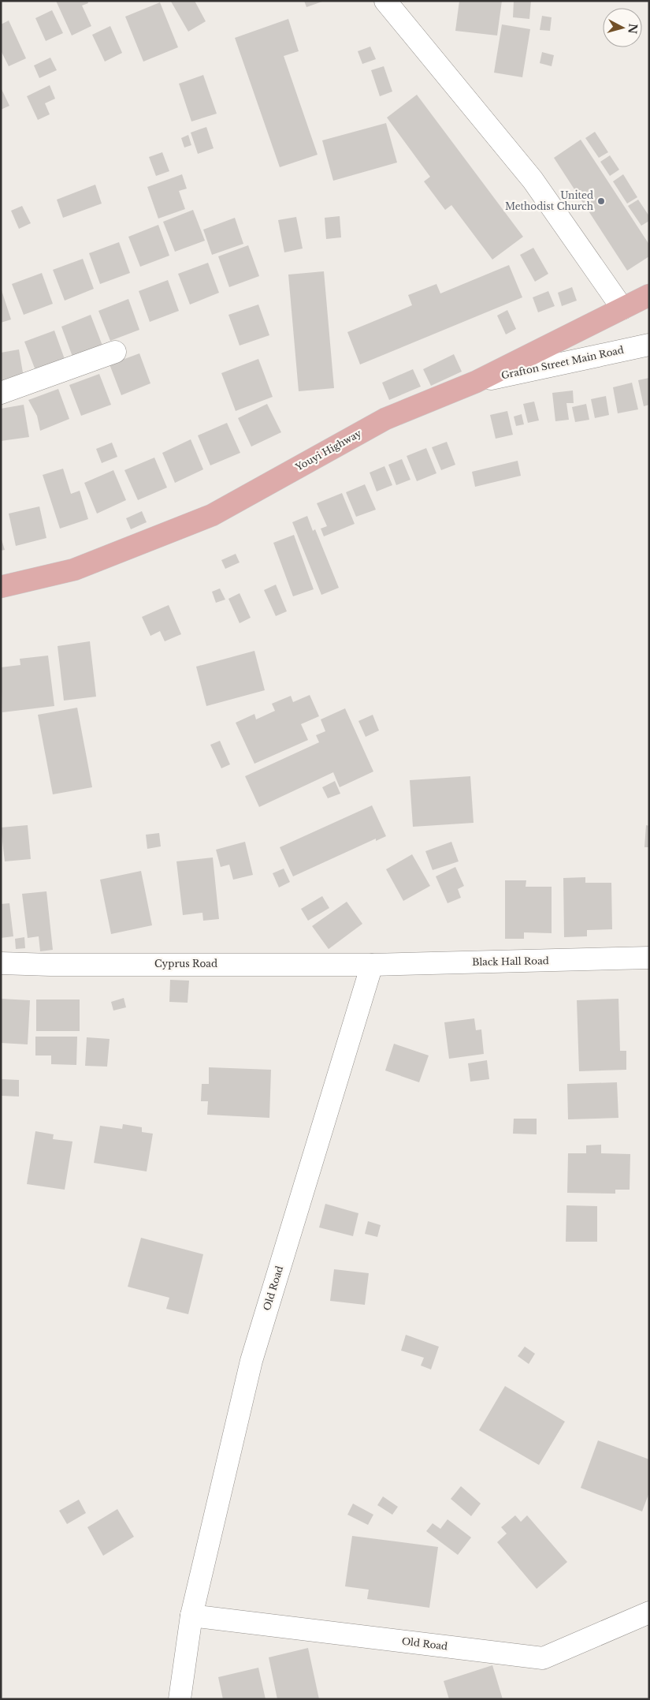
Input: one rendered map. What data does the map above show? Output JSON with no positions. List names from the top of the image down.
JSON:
{
  "streets": {
    "main road": ["Youyi Highway"],
    "street": [
      "Grafton Street Main Road",
      "Black Hall Road",
      "Cyprus Road",
      "Old Road"
    ]
  },
  "crossings": [
    ["Grafton Street Main Road", "Youyi Highway"],
    ["Black Hall Road", "Cyprus Road"],
    ["Black Hall Road", "Old Road"],
    ["Cyprus Road", "Old Road"]
  ],
  "places": ["United Methodist Church"],
  "north": "right"
}
